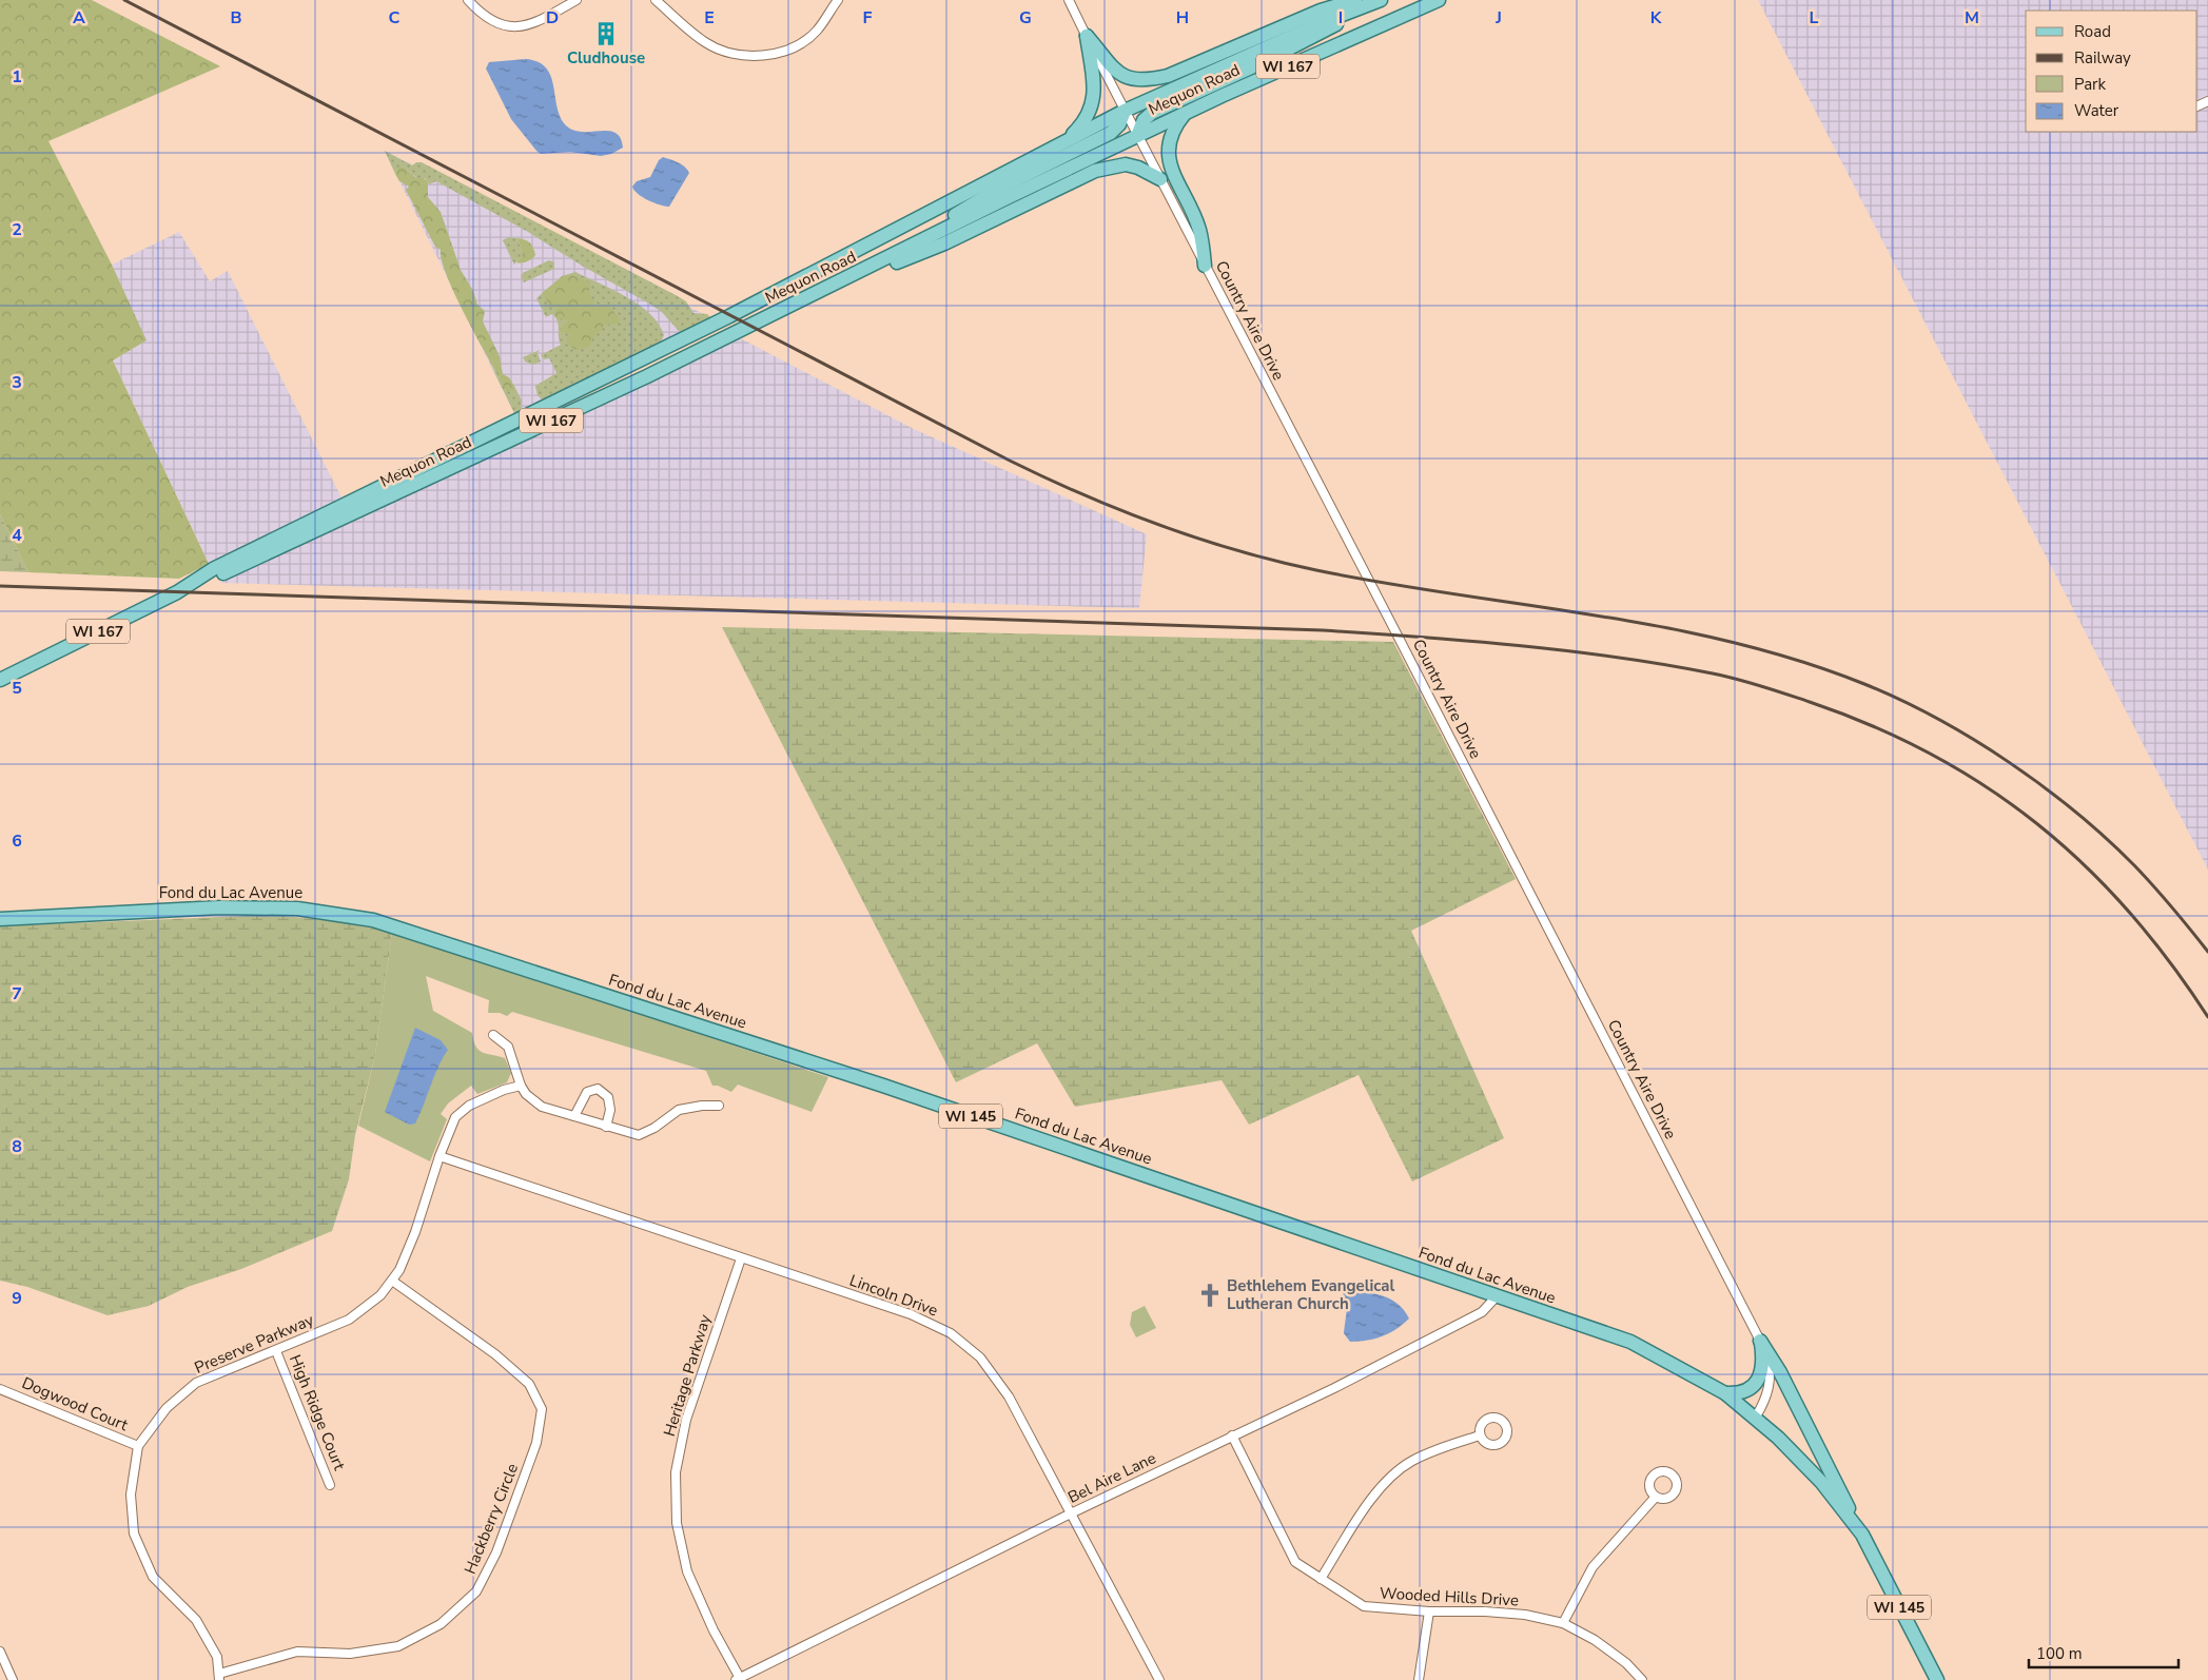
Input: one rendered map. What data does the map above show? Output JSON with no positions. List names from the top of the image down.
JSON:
{
  "streets": {
    "main road": [
      "WI 167",
      "Mequon Road",
      "Fond du Lac Avenue",
      "WI 145"
    ],
    "street": [
      "Country Aire Drive",
      "Lincoln Drive",
      "Preserve Parkway",
      "Heritage Parkway",
      "Dogwood Court",
      "High Ridge Court",
      "Bel Aire Lane",
      "Hackberry Circle",
      "Wooded Hills Drive"
    ]
  },
  "crossings": [
    ["Mequon Road", "Country Aire Drive"],
    ["Country Aire Drive", "Fond du Lac Avenue"],
    ["Fond du Lac Avenue", "Bel Aire Lane"],
    ["Lincoln Drive", "Preserve Parkway"],
    ["Lincoln Drive", "Heritage Parkway"],
    ["Lincoln Drive", "Bel Aire Lane"],
    ["Preserve Parkway", "Dogwood Court"],
    ["Preserve Parkway", "High Ridge Court"],
    ["Preserve Parkway", "Hackberry Circle"],
    ["Heritage Parkway", "Bel Aire Lane"],
    ["Bel Aire Lane", "Wooded Hills Drive"]
  ],
  "places": {
    "building": ["Cludhouse"],
    "church": ["Bethlehem Evangelical Lutheran Church"]
  },
  "legend": [
    "Road",
    "Railway",
    "Park",
    "Water"
  ],
  "scale_bar": "100 m",
  "grid": {
    "columns": [
      "A",
      "B",
      "C",
      "D",
      "E",
      "F",
      "G",
      "H",
      "I",
      "J",
      "K",
      "L",
      "M"
    ],
    "rows": [
      "1",
      "2",
      "3",
      "4",
      "5",
      "6",
      "7",
      "8",
      "9"
    ]
  }
}
